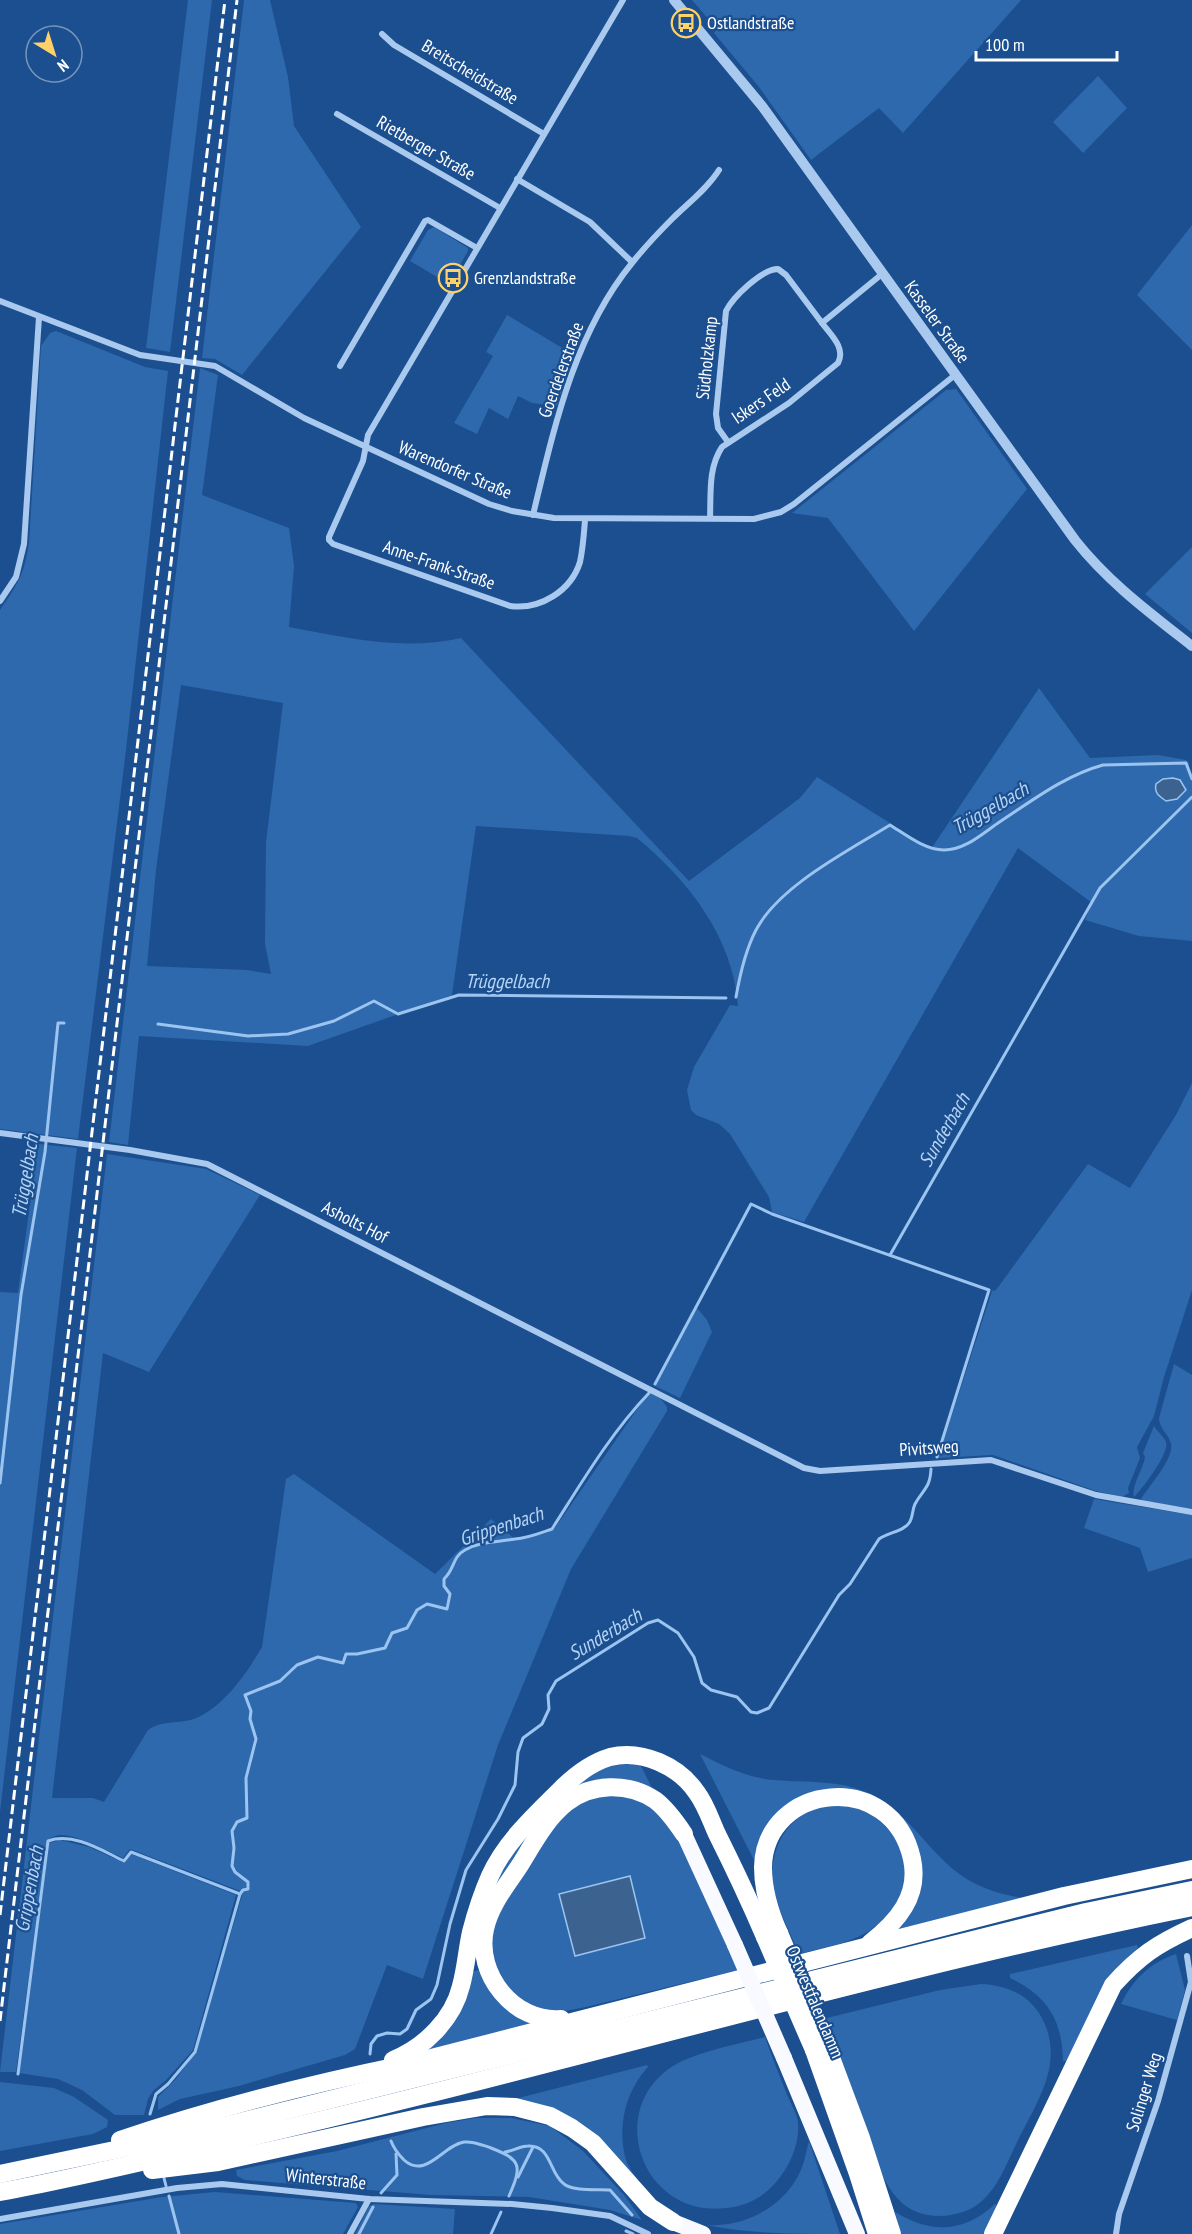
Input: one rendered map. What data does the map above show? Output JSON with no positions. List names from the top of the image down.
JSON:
{
  "streets": {
    "highway": ["Ostwestfalendamm"],
    "street": [
      "Breitscheidstraße",
      "Rietberger Straße",
      "Kasseler Straße",
      "Südholzkamp",
      "Goerdelerstraße",
      "Iskers Feld",
      "Warendorfer Straße",
      "Anne-Frank-Straße",
      "Asholts Hof",
      "Pivitsweg",
      "Solinger Weg",
      "Winterstraße"
    ]
  },
  "crossings": [
    ["Kasseler Straße", "Warendorfer Straße"],
    ["Südholzkamp", "Iskers Feld"],
    ["Goerdelerstraße", "Warendorfer Straße"],
    ["Iskers Feld", "Warendorfer Straße"],
    ["Warendorfer Straße", "Anne-Frank-Straße"],
    ["Asholts Hof", "Pivitsweg"]
  ],
  "water": ["Trüggelbach", "Sunderbach", "Grippenbach"],
  "places": {
    "bus stop": ["Ostlandstraße", "Grenzlandstraße"]
  },
  "scale_bar": "100 m",
  "north": "bottom right"
}
